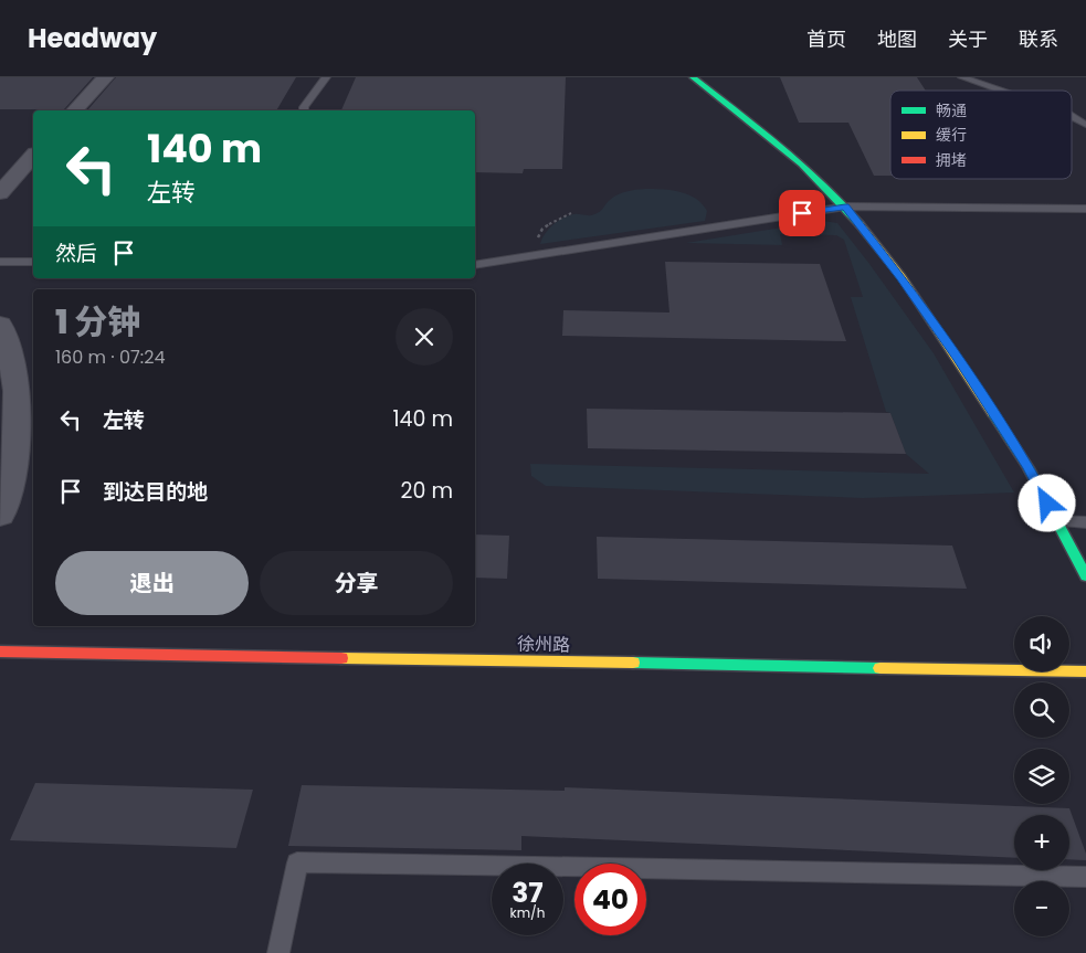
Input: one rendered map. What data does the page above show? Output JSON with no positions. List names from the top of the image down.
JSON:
{
  "streets": {
    "street": ["徐州路"]
  },
  "legend": ["畅通", "缓行", "拥堵"],
  "page": {
    "header": "Headway",
    "nav": [
      "首页",
      "地图",
      "关于",
      "联系"
    ],
    "turn": ["140 m", "左转"],
    "then": "然后",
    "heading": ["1 分钟", "160 m · 07:24"],
    "list": [
      {
        "name": "左转",
        "value": "140 m"
      },
      {
        "name": "到达目的地",
        "value": "20 m"
      }
    ],
    "buttons": ["退出", "分享"],
    "map_buttons": ["+", "−"],
    "speed": "37 km/h",
    "limit": "40"
  }
}
